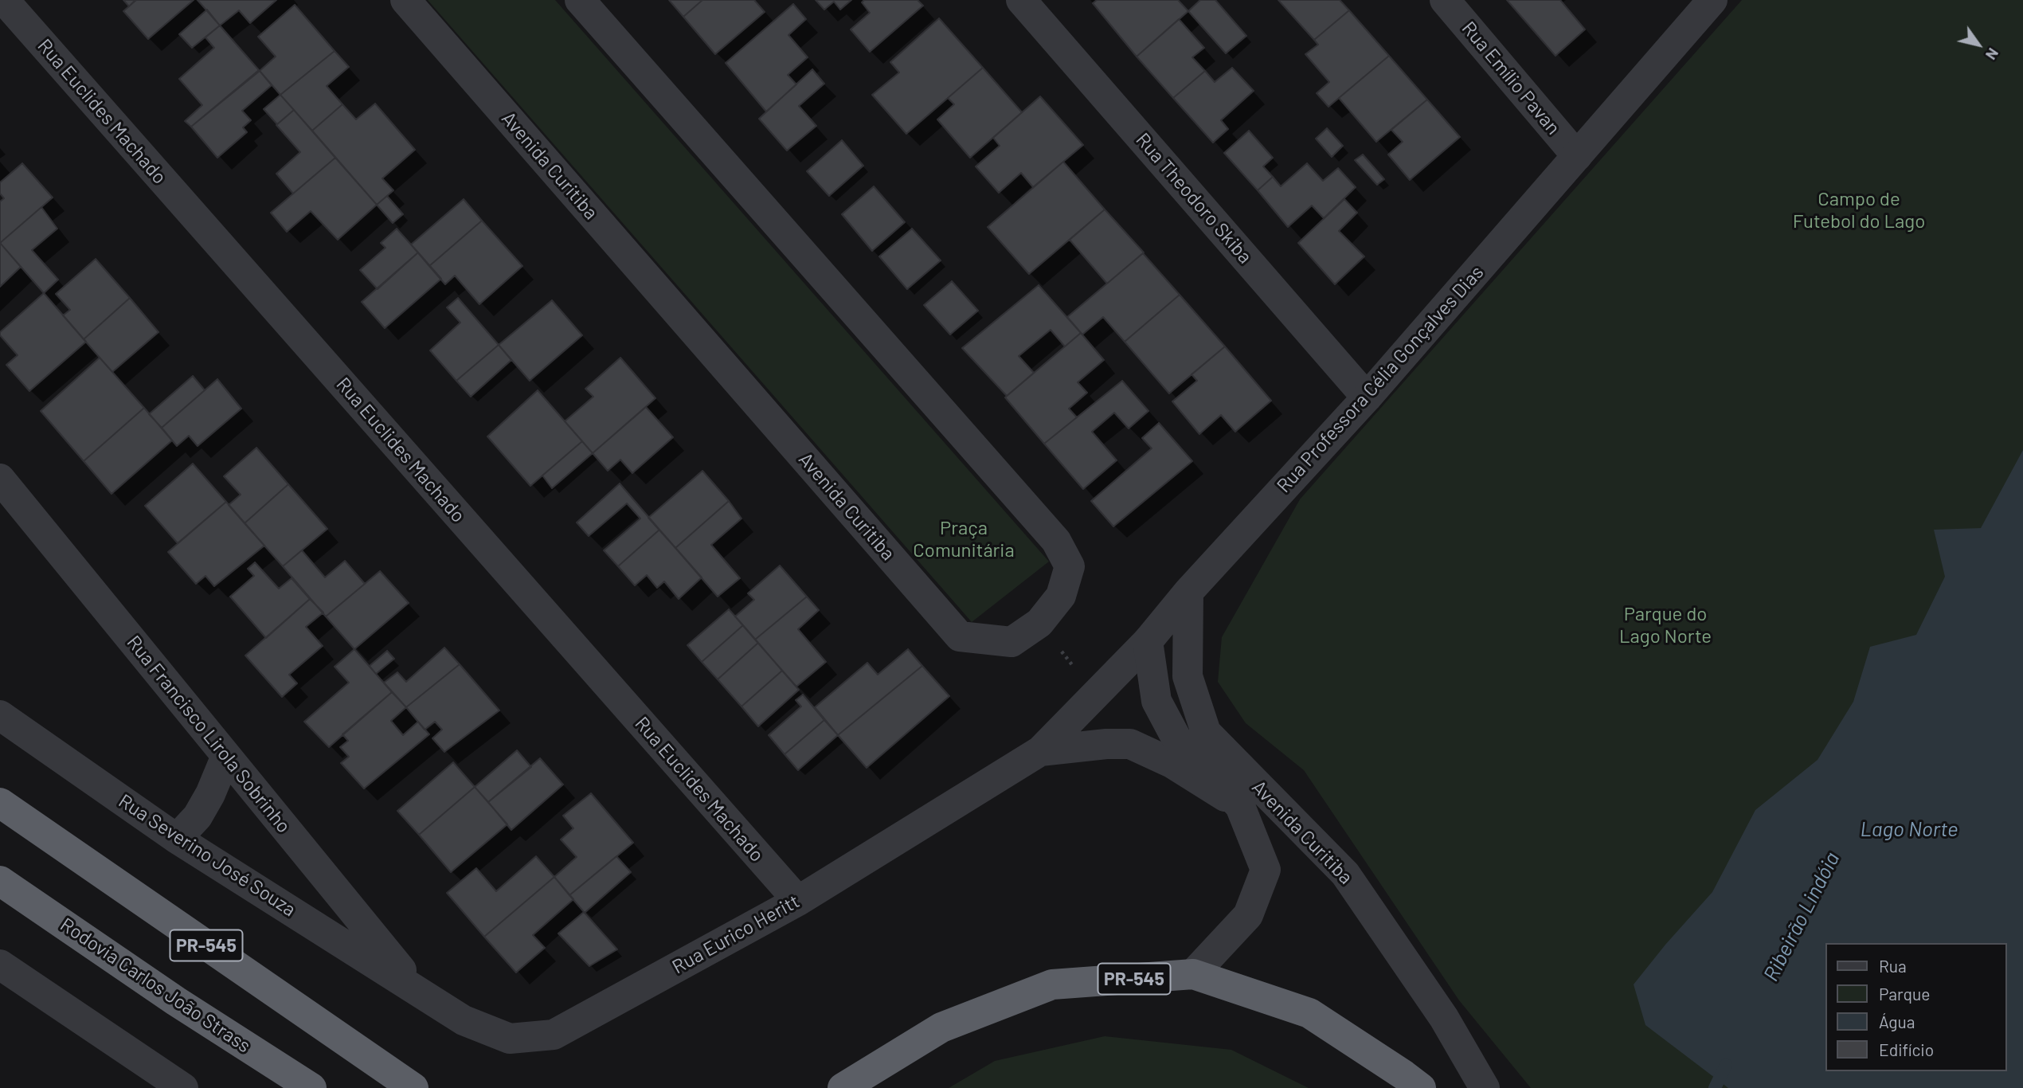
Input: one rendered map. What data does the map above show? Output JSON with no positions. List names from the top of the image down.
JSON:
{
  "streets": {
    "highway": ["PR-545", "Rodovia Carlos João Strass"],
    "street": [
      "Rua Emílio Pavan",
      "Rua Euclides Machado",
      "Avenida Curitiba",
      "Rua Theodoro Skiba",
      "Rua Professora Célia Gonçalves Dias",
      "Rua Francisco Lirola Sobrinho",
      "Rua Severino José Souza",
      "Rua Eurico Heritt"
    ]
  },
  "crossings": [
    ["Rua Emílio Pavan", "Rua Professora Célia Gonçalves Dias"],
    ["Rua Euclides Machado", "Rua Eurico Heritt"],
    ["Avenida Curitiba", "Rua Professora Célia Gonçalves Dias"],
    ["Avenida Curitiba", "PR-545"],
    ["Rua Theodoro Skiba", "Rua Professora Célia Gonçalves Dias"],
    ["Rua Professora Célia Gonçalves Dias", "Rua Eurico Heritt"],
    ["Rua Francisco Lirola Sobrinho", "Rua Severino José Souza"],
    ["Rua Francisco Lirola Sobrinho", "Rua Eurico Heritt"],
    ["Rua Severino José Souza", "Rua Eurico Heritt"]
  ],
  "water": ["Lago Norte", "Ribeirão Lindóia"],
  "parks": ["Campo de Futebol do Lago", "Praça Comunitária", "Parque do Lago Norte"],
  "legend": [
    "Rua",
    "Parque",
    "Água",
    "Edifício"
  ],
  "north": "bottom right"
}
